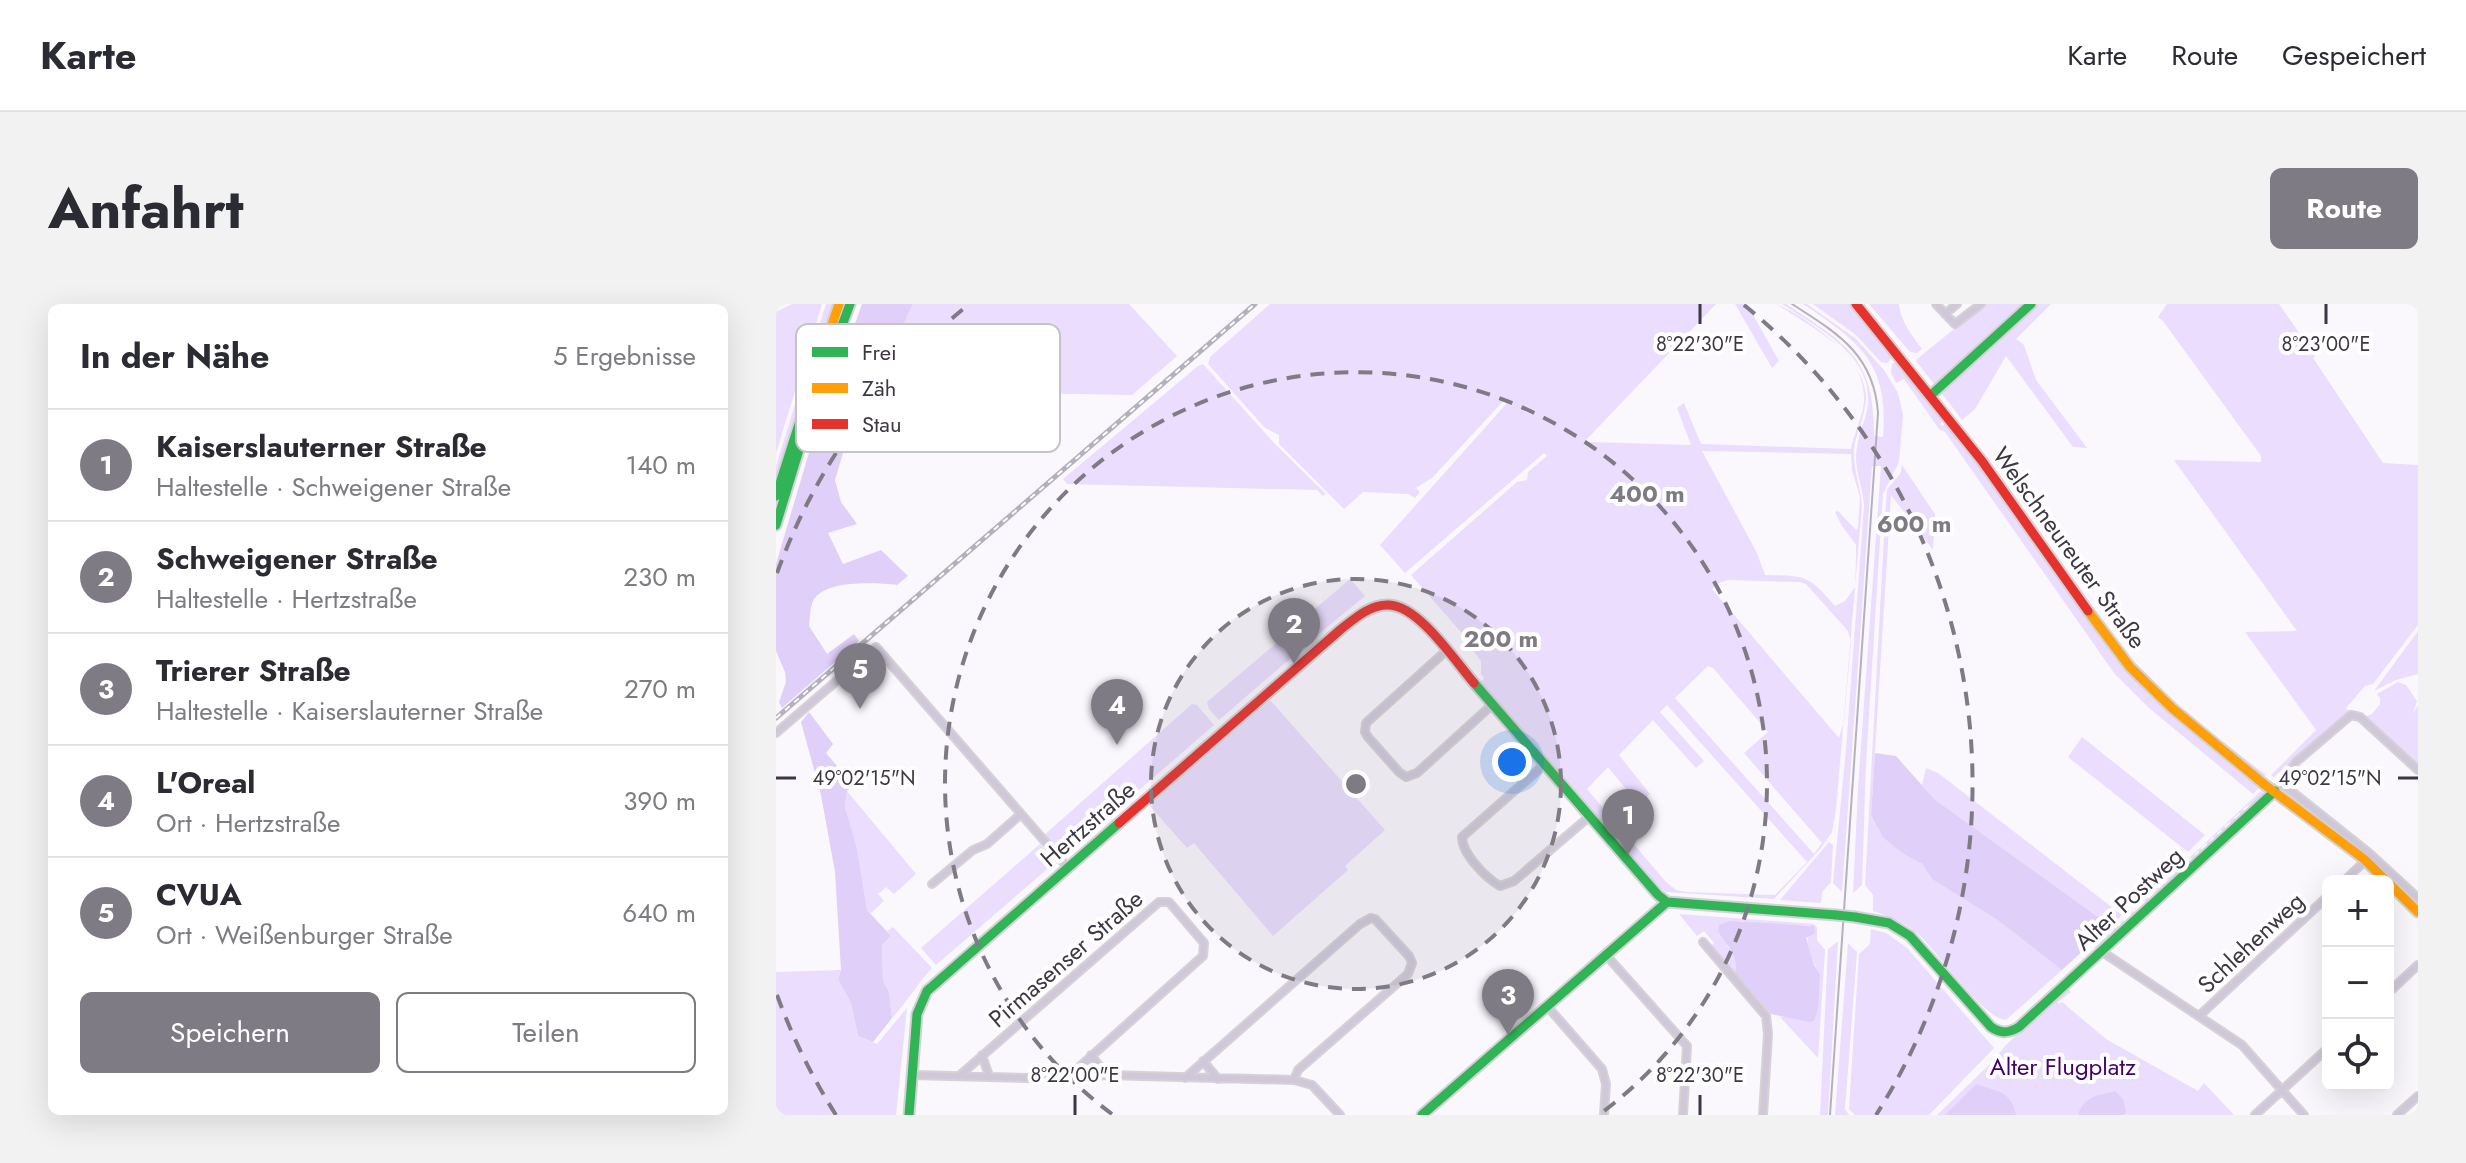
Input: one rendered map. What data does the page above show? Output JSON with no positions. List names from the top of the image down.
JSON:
{
  "streets": {
    "main road": ["Welschneureuter Straße", "Hertzstraße", "Alter Postweg"],
    "street": ["Schlehenweg", "Pirmasenser Straße"]
  },
  "crossings": [
    ["Welschneureuter Straße", "Alter Postweg"]
  ],
  "parks": ["Alter Flugplatz"],
  "legend": ["Frei", "Zäh", "Stau"],
  "page": {
    "header": "Karte",
    "nav": ["Karte", "Route", "Gespeichert"],
    "title": "Anfahrt",
    "buttons": [
      "Route",
      ["Speichern", "Teilen"]
    ],
    "heading": ["In der Nähe", "5 Ergebnisse"],
    "list": [
      {
        "mark": "1",
        "name": "Kaiserslauterner Straße",
        "note": "Haltestelle · Schweigener Straße",
        "value": "140 m"
      },
      {
        "mark": "2",
        "name": "Schweigener Straße",
        "note": "Haltestelle · Hertzstraße",
        "value": "230 m"
      },
      {
        "mark": "3",
        "name": "Trierer Straße",
        "note": "Haltestelle · Kaiserslauterner Straße",
        "value": "270 m"
      },
      {
        "mark": "4",
        "name": "L'Oreal",
        "note": "Ort · Hertzstraße",
        "value": "390 m"
      },
      {
        "mark": "5",
        "name": "CVUA",
        "note": "Ort · Weißenburger Straße",
        "value": "640 m"
      }
    ],
    "pins": [
      "2",
      "5",
      "4",
      "1",
      "3"
    ],
    "map_buttons": ["+", "−"]
  },
  "coordinates": [
    "8°22'30\"E",
    "8°23'00\"E",
    "49°02'15\"N",
    "8°22'00\"E"
  ],
  "rings": ["400 m", "600 m", "200 m"]
}
